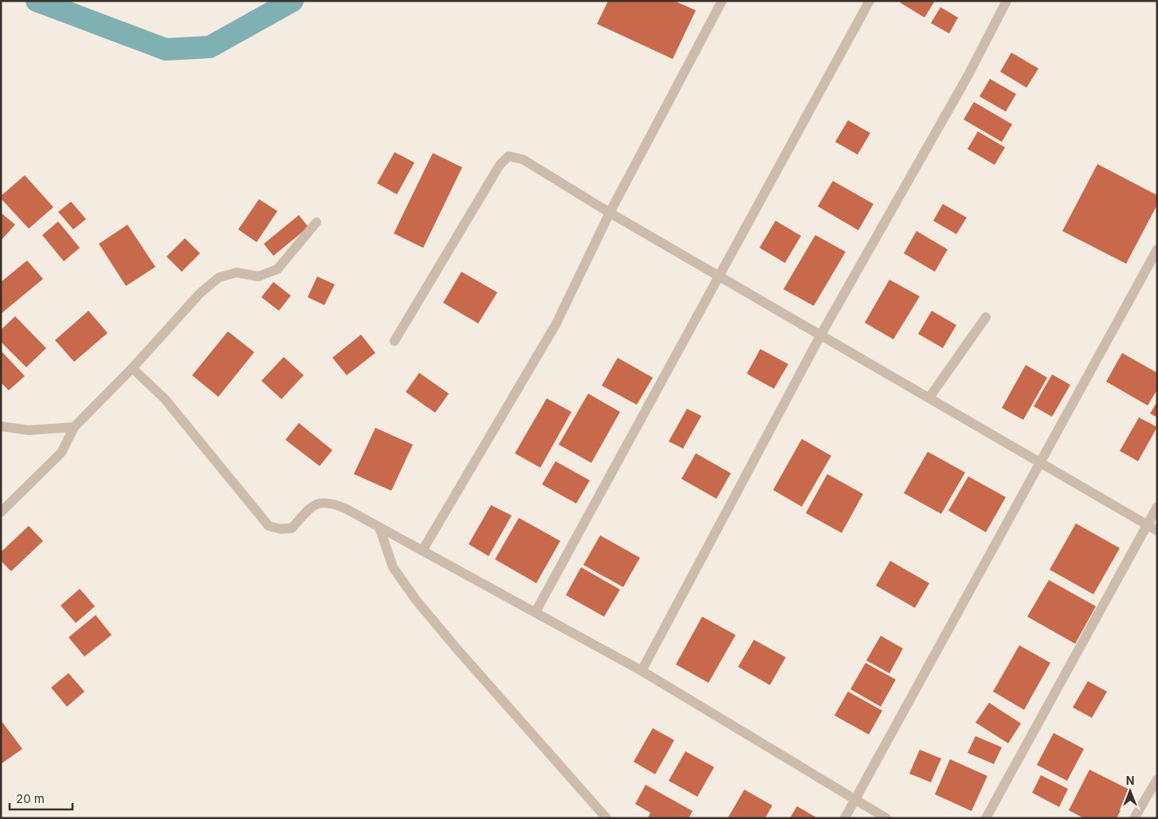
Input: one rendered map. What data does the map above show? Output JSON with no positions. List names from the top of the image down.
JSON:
{
  "scale_bar": "20 m",
  "north": "top"
}
